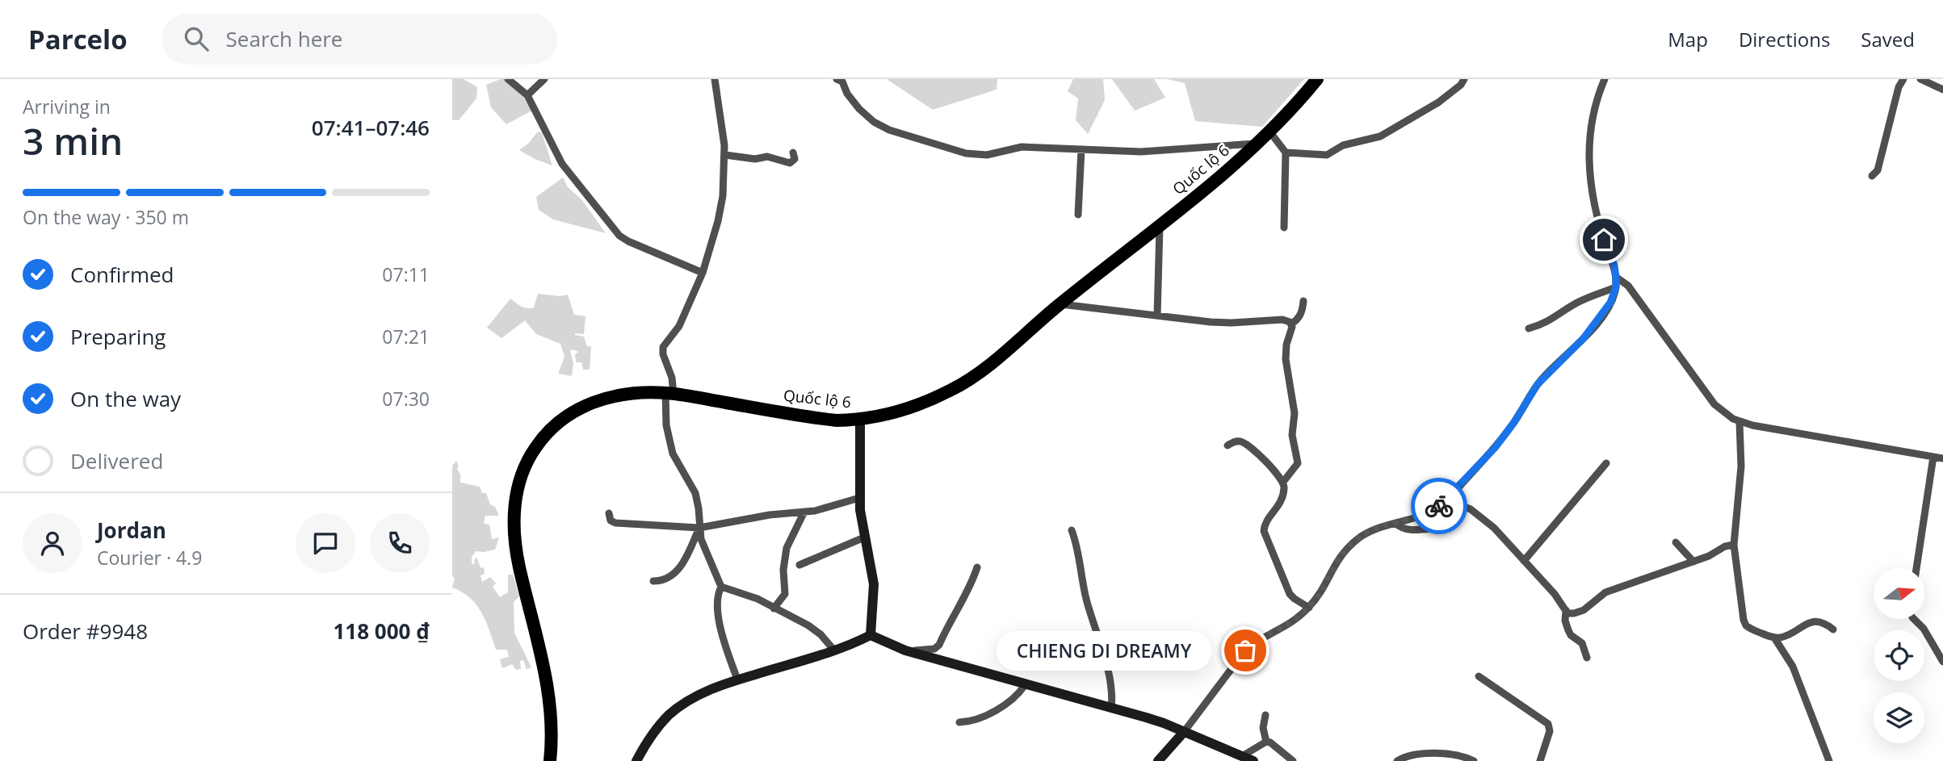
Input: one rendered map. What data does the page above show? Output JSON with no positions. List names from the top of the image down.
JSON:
{
  "streets": {
    "highway": ["Quốc lộ 6"]
  },
  "places": ["CHIENG DI DREAMY"],
  "north": "right",
  "page": {
    "header": "Parcelo",
    "search": "Search here",
    "nav": ["Map", "Directions", "Saved"],
    "heading": ["3 min", "Arriving in", "07:41–07:46"],
    "panel": [
      "Jordan",
      "Courier · 4.9",
      "Order #9948",
      "118 000 ₫"
    ],
    "bar": "On the way · 350 m",
    "list": [
      ["Confirmed", "07:11"],
      ["Preparing", "07:21"],
      ["On the way", "07:30"],
      "Delivered"
    ],
    "bubble": "CHIENG DI DREAMY"
  }
}
